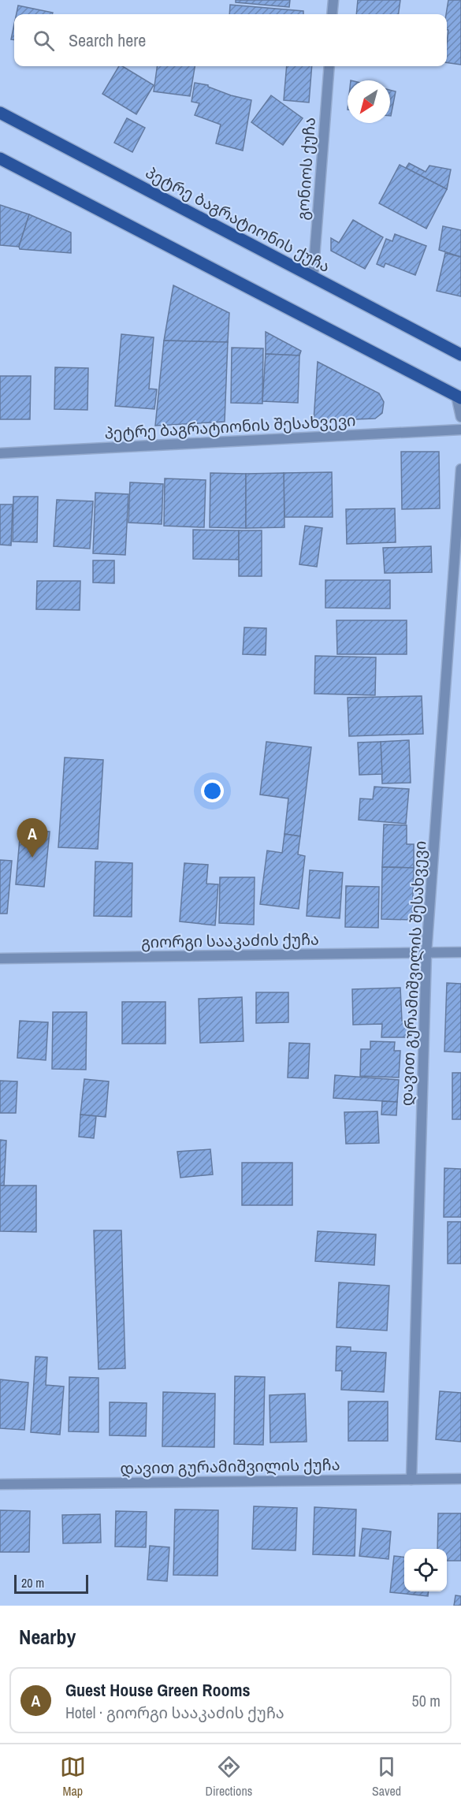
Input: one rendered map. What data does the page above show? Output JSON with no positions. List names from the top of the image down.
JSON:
{
  "streets": {
    "main road": ["პეტრე ბაგრატიონის ქუჩა"],
    "street": [
      "გონიოს ქუჩა",
      "პეტრე ბაგრატიონის შესახვევი",
      "გიორგი სააკაძის ქუჩა",
      "დავით გურამიშვილის შესახვევი",
      "დავით გურამიშვილის ქუჩა"
    ]
  },
  "crossings": [
    ["გონიოს ქუჩა", "პეტრე ბაგრატიონის ქუჩა"],
    ["გიორგი სააკაძის ქუჩა", "დავით გურამიშვილის შესახვევი"],
    ["დავით გურამიშვილის შესახვევი", "დავით გურამიშვილის ქუჩა"]
  ],
  "scale_bar": "20 m",
  "north": "bottom left",
  "page": {
    "search": "Search here",
    "pins": "A",
    "scale": "20 m",
    "heading": "Nearby",
    "list": [
      {
        "mark": "A",
        "name": "Guest House Green Rooms",
        "note": "Hotel · გიორგი სააკაძის ქუჩა",
        "value": "50 m"
      }
    ],
    "nav": ["Map", "Directions", "Saved"]
  }
}
